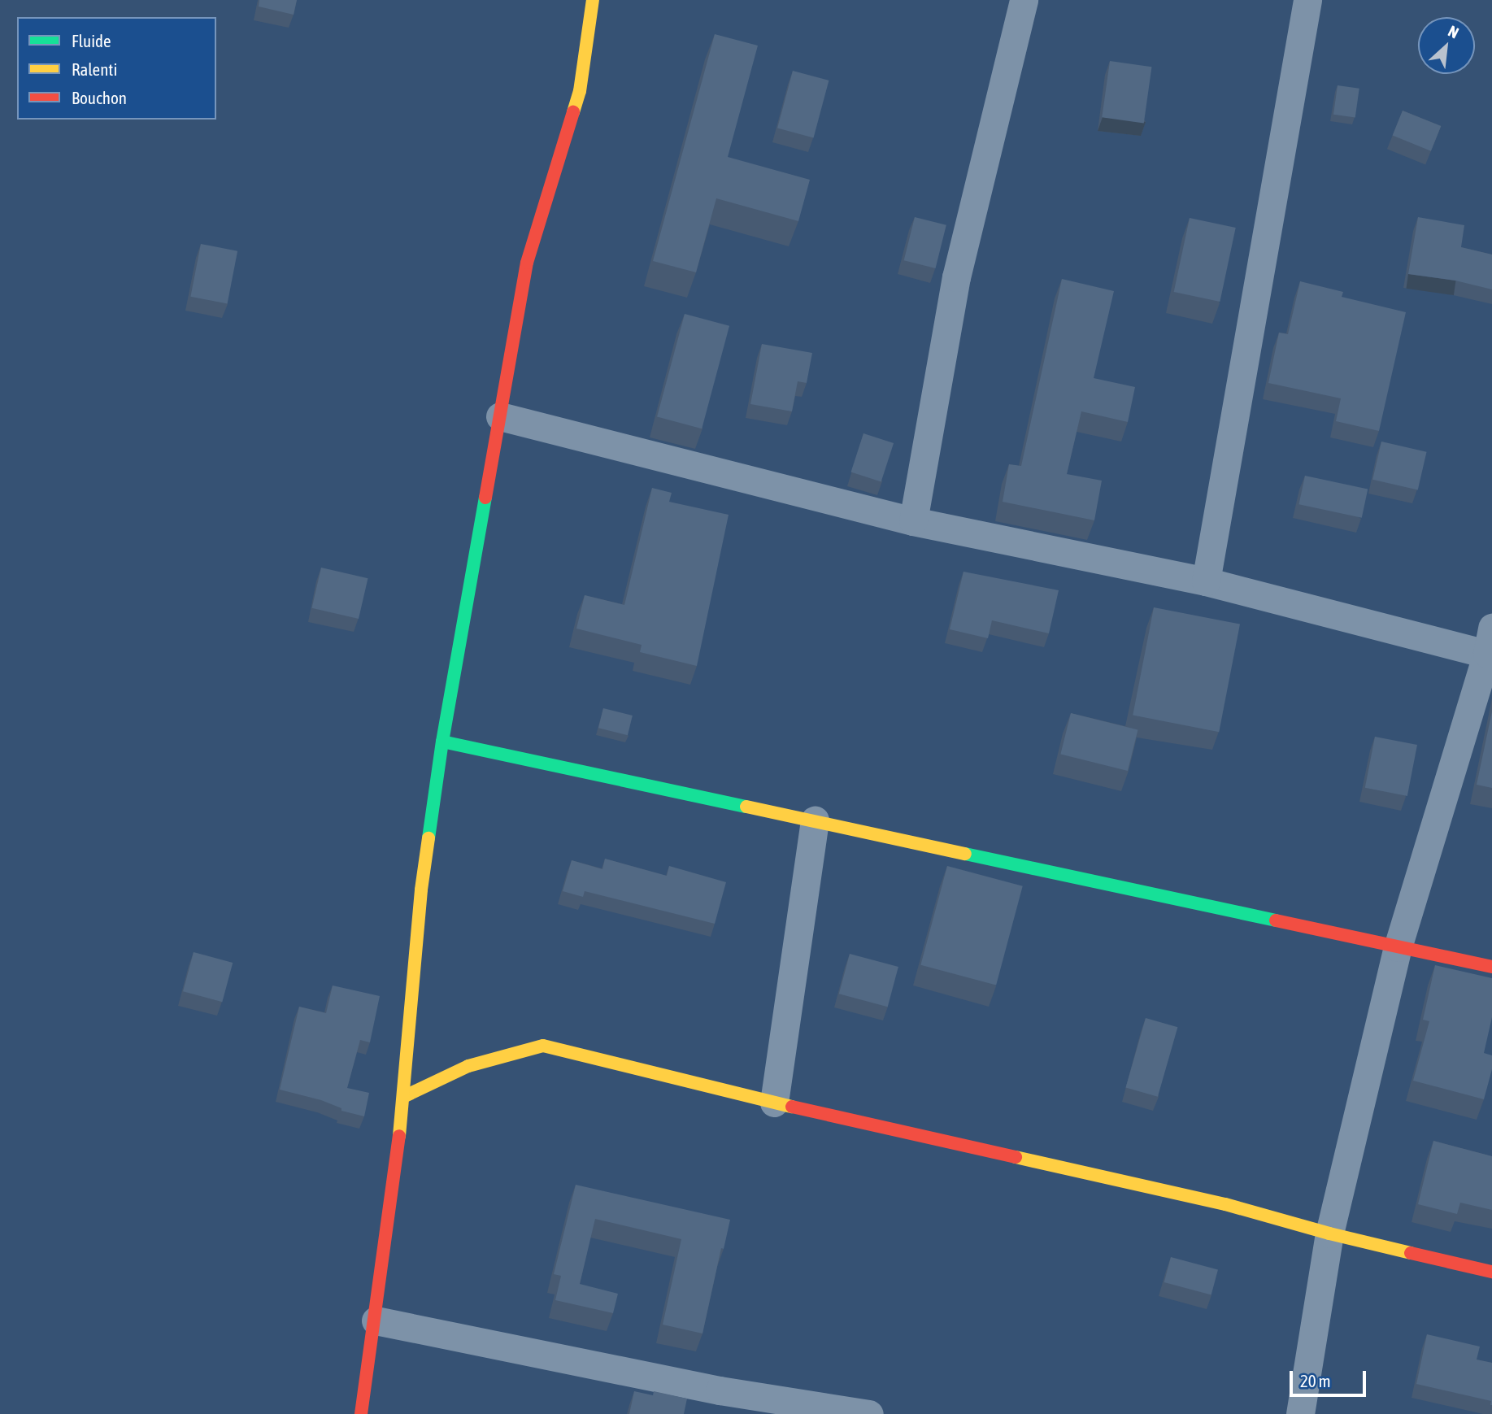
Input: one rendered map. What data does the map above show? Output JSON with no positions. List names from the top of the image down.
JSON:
{
  "legend": ["Fluide", "Ralenti", "Bouchon"],
  "scale_bar": "20 m",
  "north": "top right"
}
